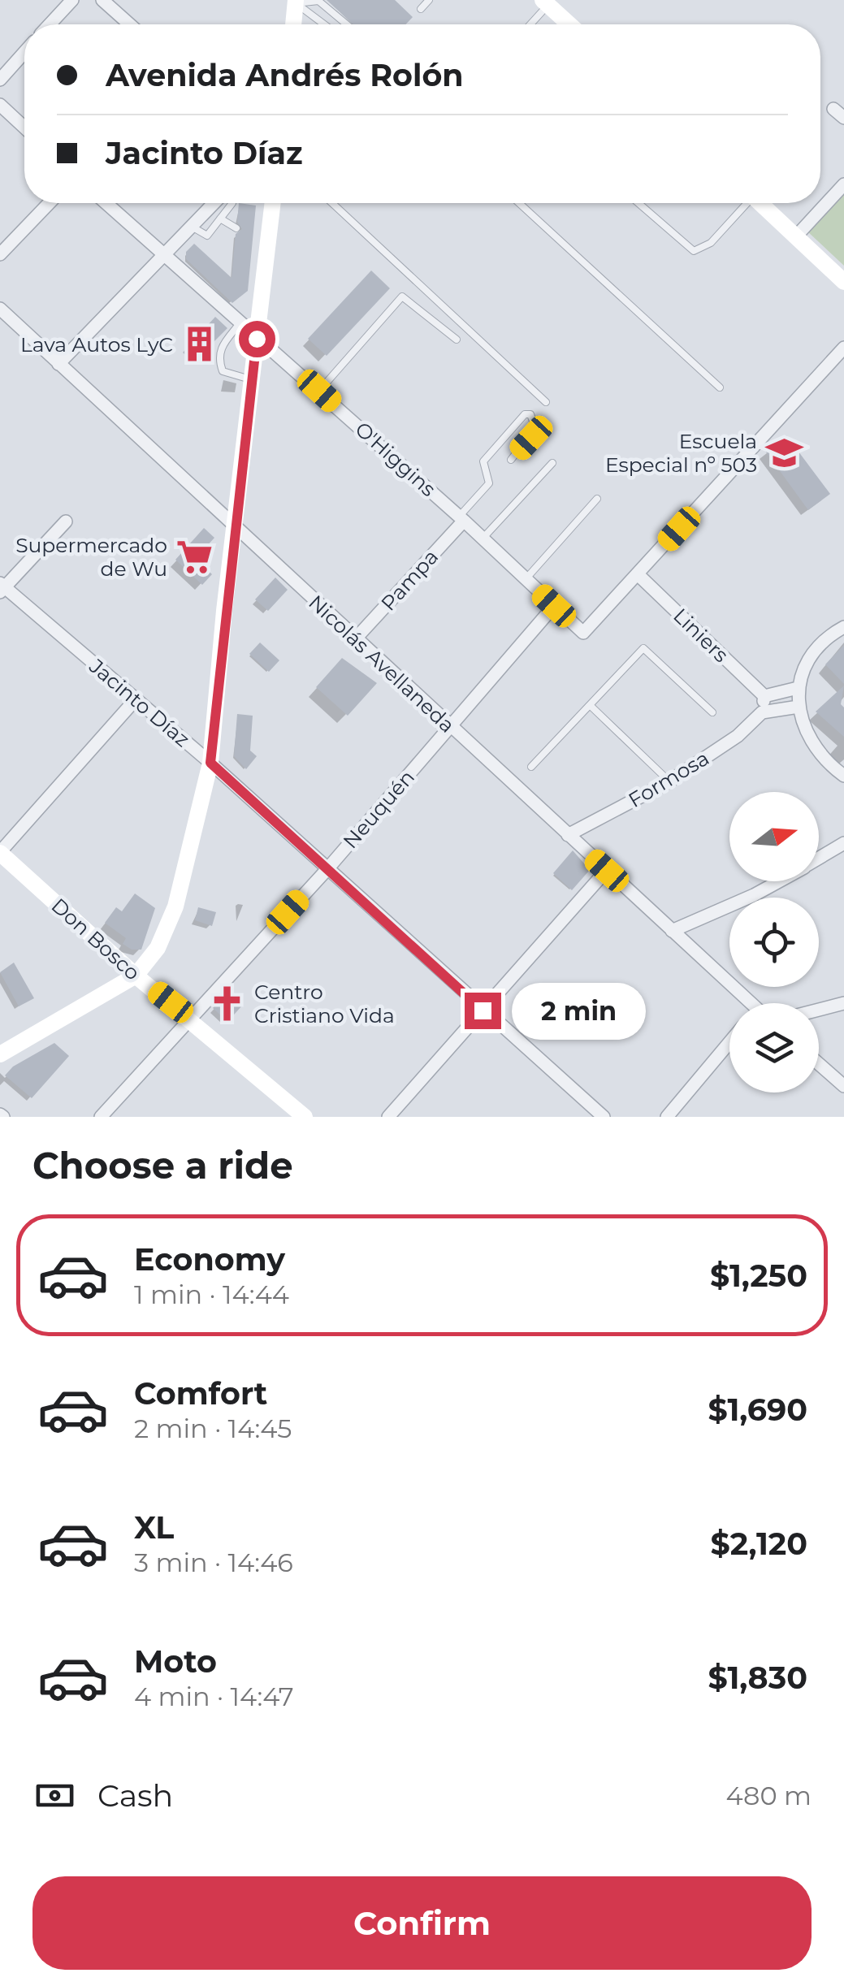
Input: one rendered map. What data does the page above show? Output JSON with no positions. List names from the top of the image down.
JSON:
{
  "streets": {
    "main road": ["Don Bosco"],
    "street": [
      "O'Higgins",
      "Pampa",
      "Liniers",
      "Nicolás Avellaneda",
      "Jacinto Díaz",
      "Formosa",
      "Neuquén"
    ]
  },
  "crossings": [
    ["O'Higgins", "Pampa"],
    ["O'Higgins", "Liniers"],
    ["O'Higgins", "Neuquén"],
    ["Pampa", "Nicolás Avellaneda"],
    ["Nicolás Avellaneda", "Formosa"],
    ["Nicolás Avellaneda", "Neuquén"],
    ["Jacinto Díaz", "Neuquén"],
    ["Neuquén", "Don Bosco"]
  ],
  "places": {
    "building": ["Lava Autos LyC"],
    "school or university": ["Escuela Especial nº 503"],
    "supermarket": ["Supermercado de Wu"],
    "church": ["Centro Cristiano Vida"]
  },
  "north": "right",
  "page": {
    "banner": ["Avenida Andrés Rolón", "Jacinto Díaz"],
    "bubble": "2 min",
    "heading": "Choose a ride",
    "list": [
      {
        "name": "Economy",
        "note": "1 min · 14:44",
        "value": "$1,250"
      },
      {
        "name": "Comfort",
        "note": "2 min · 14:45",
        "value": "$1,690"
      },
      {
        "name": "XL",
        "note": "3 min · 14:46",
        "value": "$2,120"
      },
      {
        "name": "Moto",
        "note": "4 min · 14:47",
        "value": "$1,830"
      }
    ],
    "pay": ["Cash", "480 m"],
    "buttons": "Confirm"
  }
}
